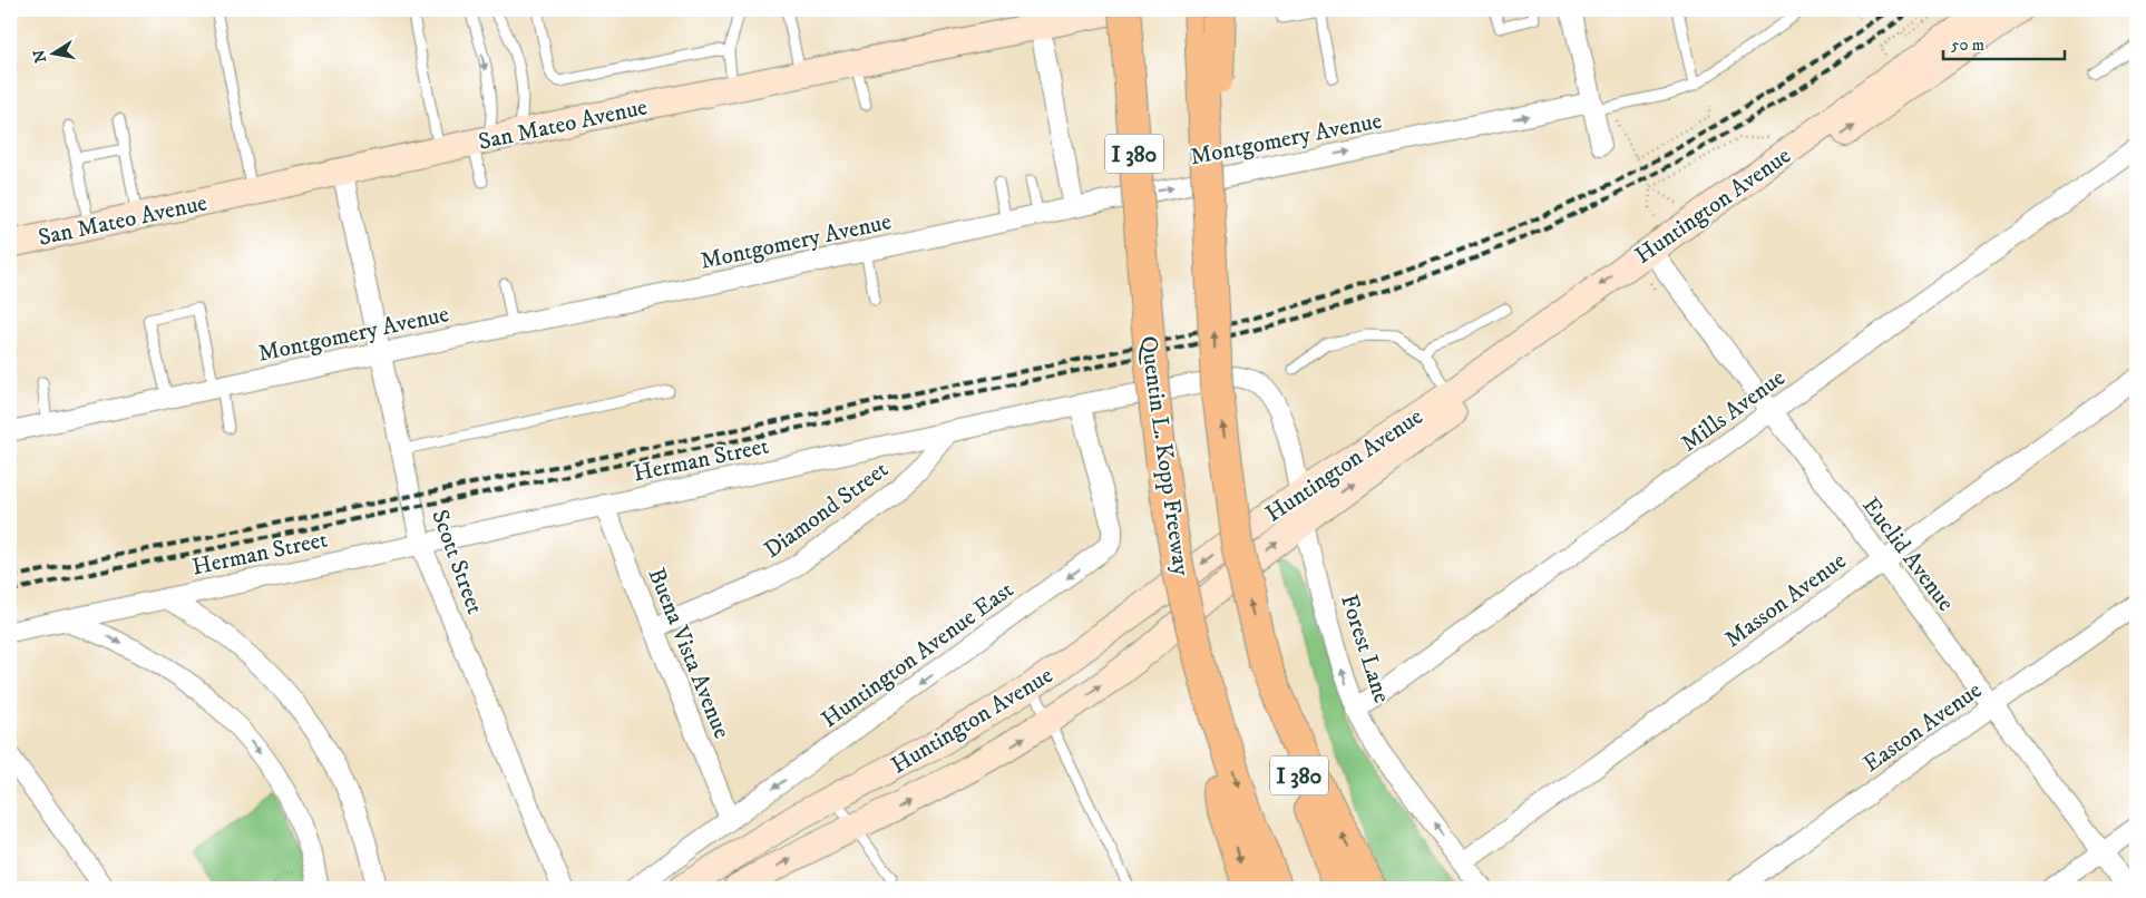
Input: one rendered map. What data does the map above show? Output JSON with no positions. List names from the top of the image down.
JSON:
{
  "streets": {
    "highway": ["I 380", "Quentin L. Kopp Freeway"],
    "street": [
      "San Mateo Avenue",
      "Montgomery Avenue",
      "Huntington Avenue",
      "Mills Avenue",
      "Herman Street",
      "Diamond Street",
      "Euclid Avenue",
      "Scott Street",
      "Masson Avenue",
      "Forest Lane",
      "Buena Vista Avenue",
      "Huntington Avenue East",
      "Easton Avenue"
    ]
  },
  "crossings": [
    ["San Mateo Avenue", "Scott Street"],
    ["Montgomery Avenue", "Scott Street"],
    ["I 380", "Quentin L. Kopp Freeway"],
    ["Huntington Avenue", "Herman Street"],
    ["Huntington Avenue", "Euclid Avenue"],
    ["Huntington Avenue", "Forest Lane"],
    ["Mills Avenue", "Euclid Avenue"],
    ["Mills Avenue", "Forest Lane"],
    ["Herman Street", "Diamond Street"],
    ["Herman Street", "Scott Street"],
    ["Herman Street", "Forest Lane"],
    ["Herman Street", "Buena Vista Avenue"],
    ["Herman Street", "Huntington Avenue East"],
    ["Diamond Street", "Buena Vista Avenue"],
    ["Euclid Avenue", "Masson Avenue"],
    ["Euclid Avenue", "Easton Avenue"],
    ["Masson Avenue", "Forest Lane"],
    ["Buena Vista Avenue", "Huntington Avenue East"]
  ],
  "one_way": ["Forest Lane", "Huntington Avenue East"],
  "scale_bar": "50 m",
  "north": "left"
}
